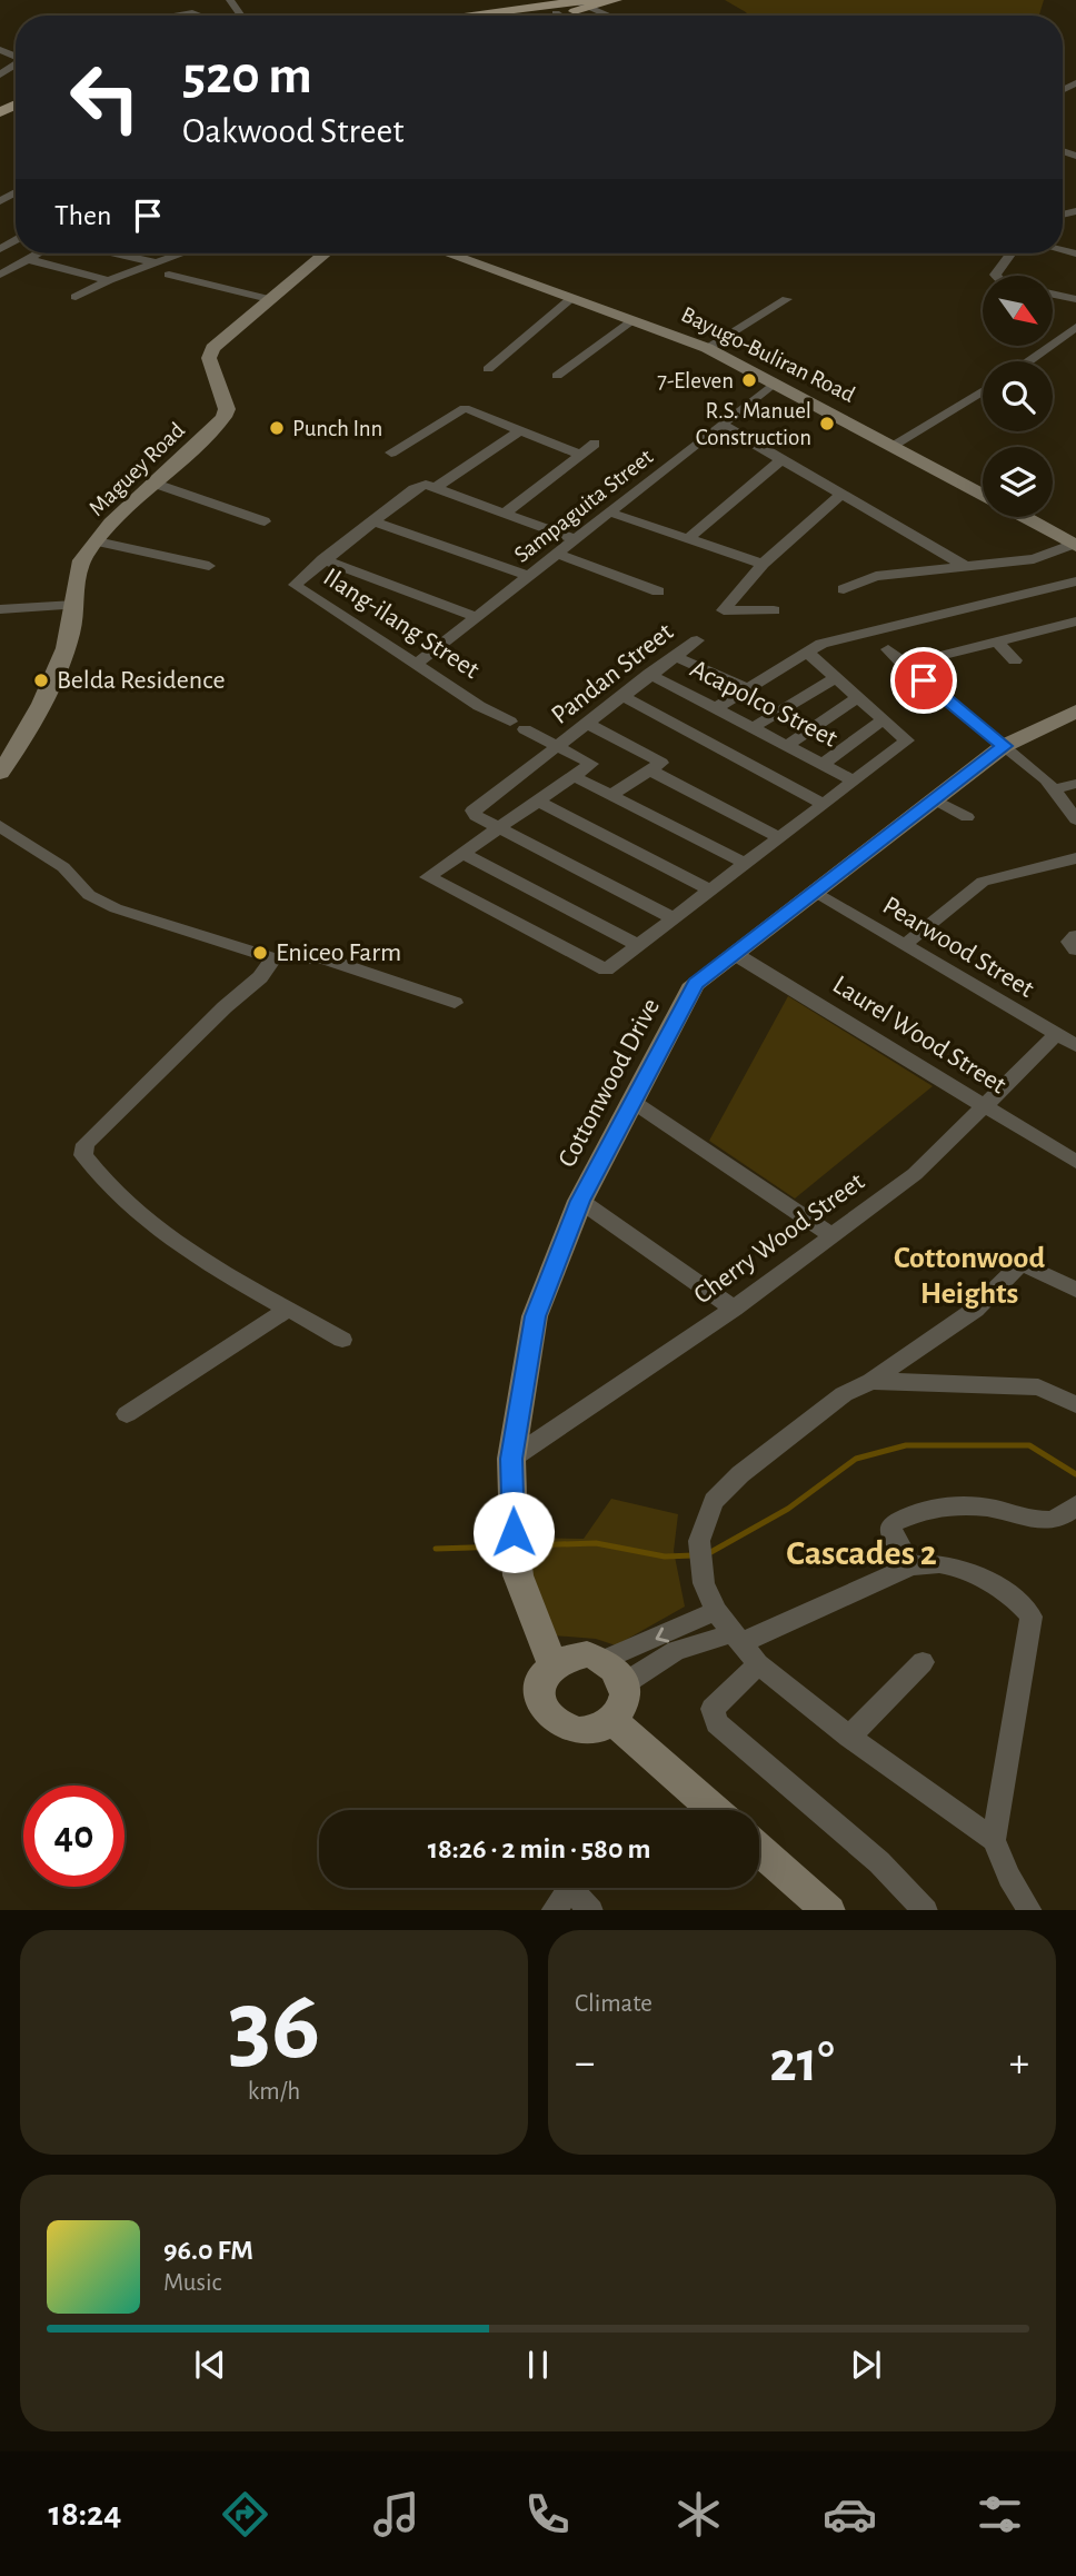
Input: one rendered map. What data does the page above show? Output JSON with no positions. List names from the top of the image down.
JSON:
{
  "streets": {
    "street": [
      "Bayugo-Buliran Road",
      "Maguey Road",
      "Sampaguita Street",
      "Ilang-ilang Street",
      "Pandan Street",
      "Acapolco Street",
      "Pearwood Street",
      "Laurel Wood Street",
      "Cottonwood Drive",
      "Cherry Wood Street"
    ]
  },
  "crossings": [
    ["Bayugo-Buliran Road", "Sampaguita Street"],
    ["Sampaguita Street", "Ilang-ilang Street"],
    ["Ilang-ilang Street", "Pandan Street"],
    ["Pandan Street", "Acapolco Street"],
    ["Pearwood Street", "Cottonwood Drive"],
    ["Pearwood Street", "Cherry Wood Street"],
    ["Laurel Wood Street", "Cottonwood Drive"],
    ["Laurel Wood Street", "Cherry Wood Street"],
    ["Cottonwood Drive", "Cherry Wood Street"]
  ],
  "districts": ["Cottonwood Heights", "Cascades 2"],
  "places": [
    "7-Eleven",
    "R.S. Manuel Construction",
    "Punch Inn",
    "Belda Residence",
    "Eniceo Farm"
  ],
  "north": "bottom right",
  "page": {
    "turn": ["520 m", "Oakwood Street"],
    "then": "Then",
    "limit": "40",
    "trip": "18:26 · 2 min · 580 m",
    "tile": [
      ["36", "km/h"],
      "Climate"
    ],
    "heat": ["−", "21°", "+"],
    "song": ["96.0 FM", "Music"],
    "tabs": "18:24"
  }
}
